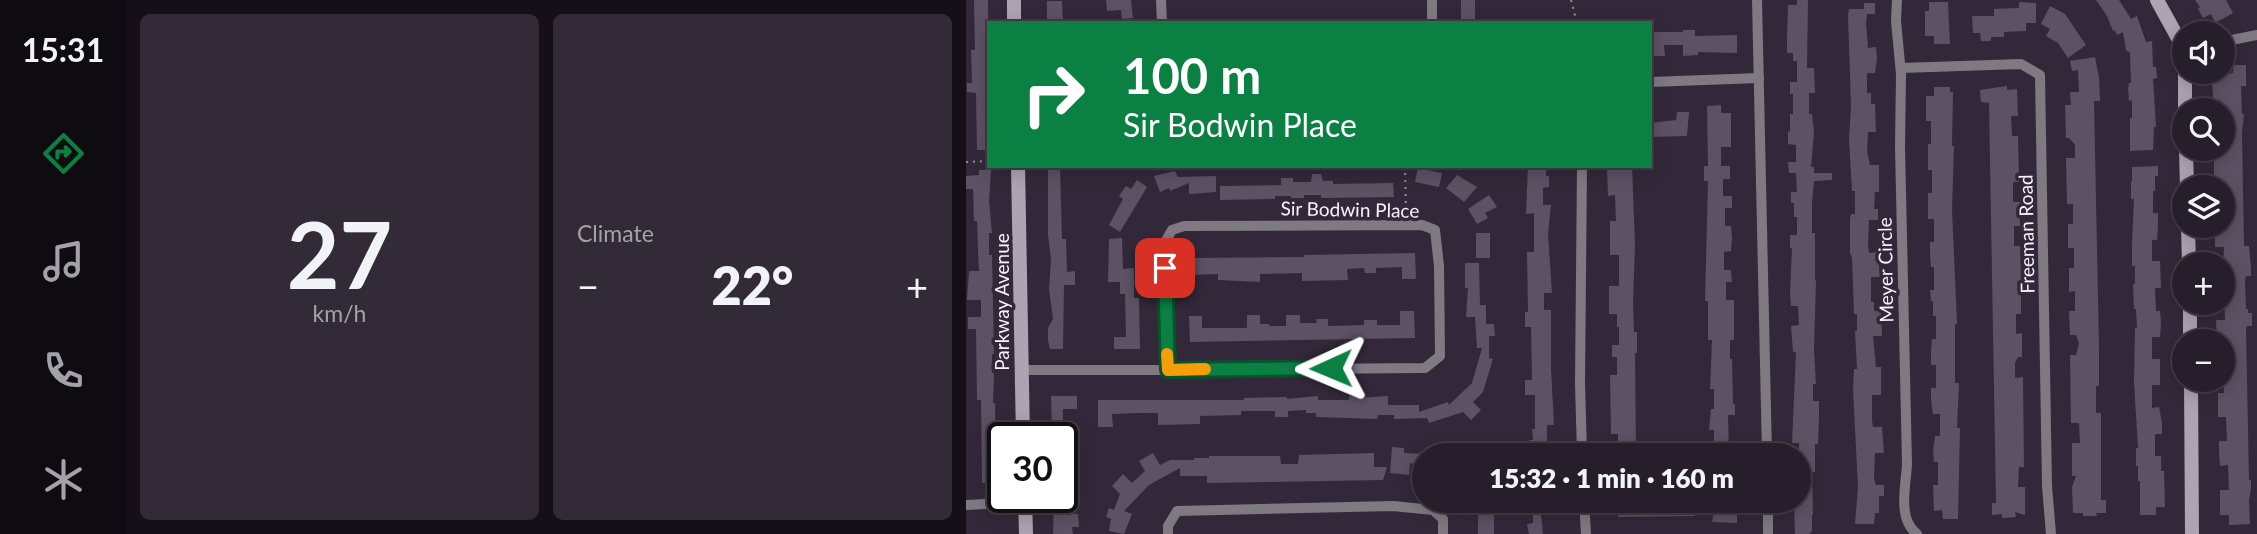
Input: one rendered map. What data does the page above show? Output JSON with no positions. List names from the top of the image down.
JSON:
{
  "streets": {
    "street": [
      "Sir Bodwin Place",
      "Freeman Road",
      "Meyer Circle",
      "Parkway Avenue"
    ]
  },
  "crossings": [
    ["Sir Bodwin Place", "Parkway Avenue"],
    ["Freeman Road", "Meyer Circle"]
  ],
  "page": {
    "tabs": "15:31",
    "tile": [
      ["27", "km/h"],
      "Climate"
    ],
    "map_buttons": ["+", "−"],
    "turn": ["100 m", "Sir Bodwin Place"],
    "heat": ["−", "22°", "+"],
    "limit": "30",
    "trip": "15:32 · 1 min · 160 m"
  }
}
